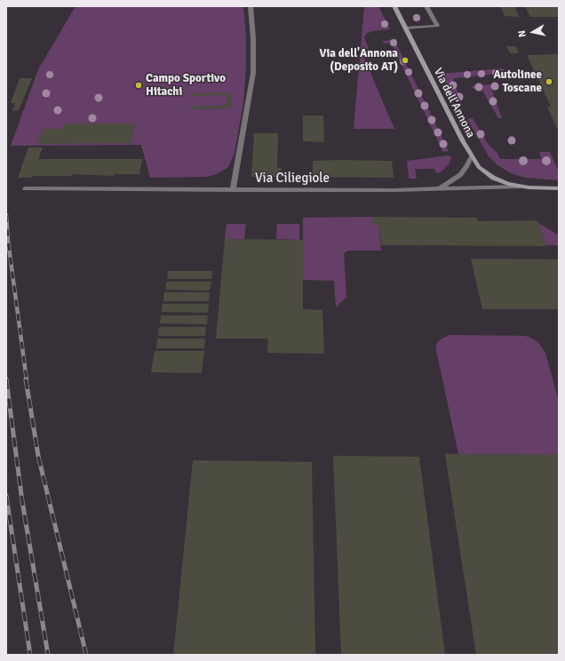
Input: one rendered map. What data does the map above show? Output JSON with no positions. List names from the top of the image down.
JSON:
{
  "streets": {
    "street": ["Via dell'Annona", "Via Ciliegiole"]
  },
  "crossings": [
    ["Via dell'Annona", "Via Ciliegiole"]
  ],
  "places": ["Via dell'Annona (Deposito AT)", "Autolinee Toscane", "Campo Sportivo Hitachi"],
  "north": "left"
}
